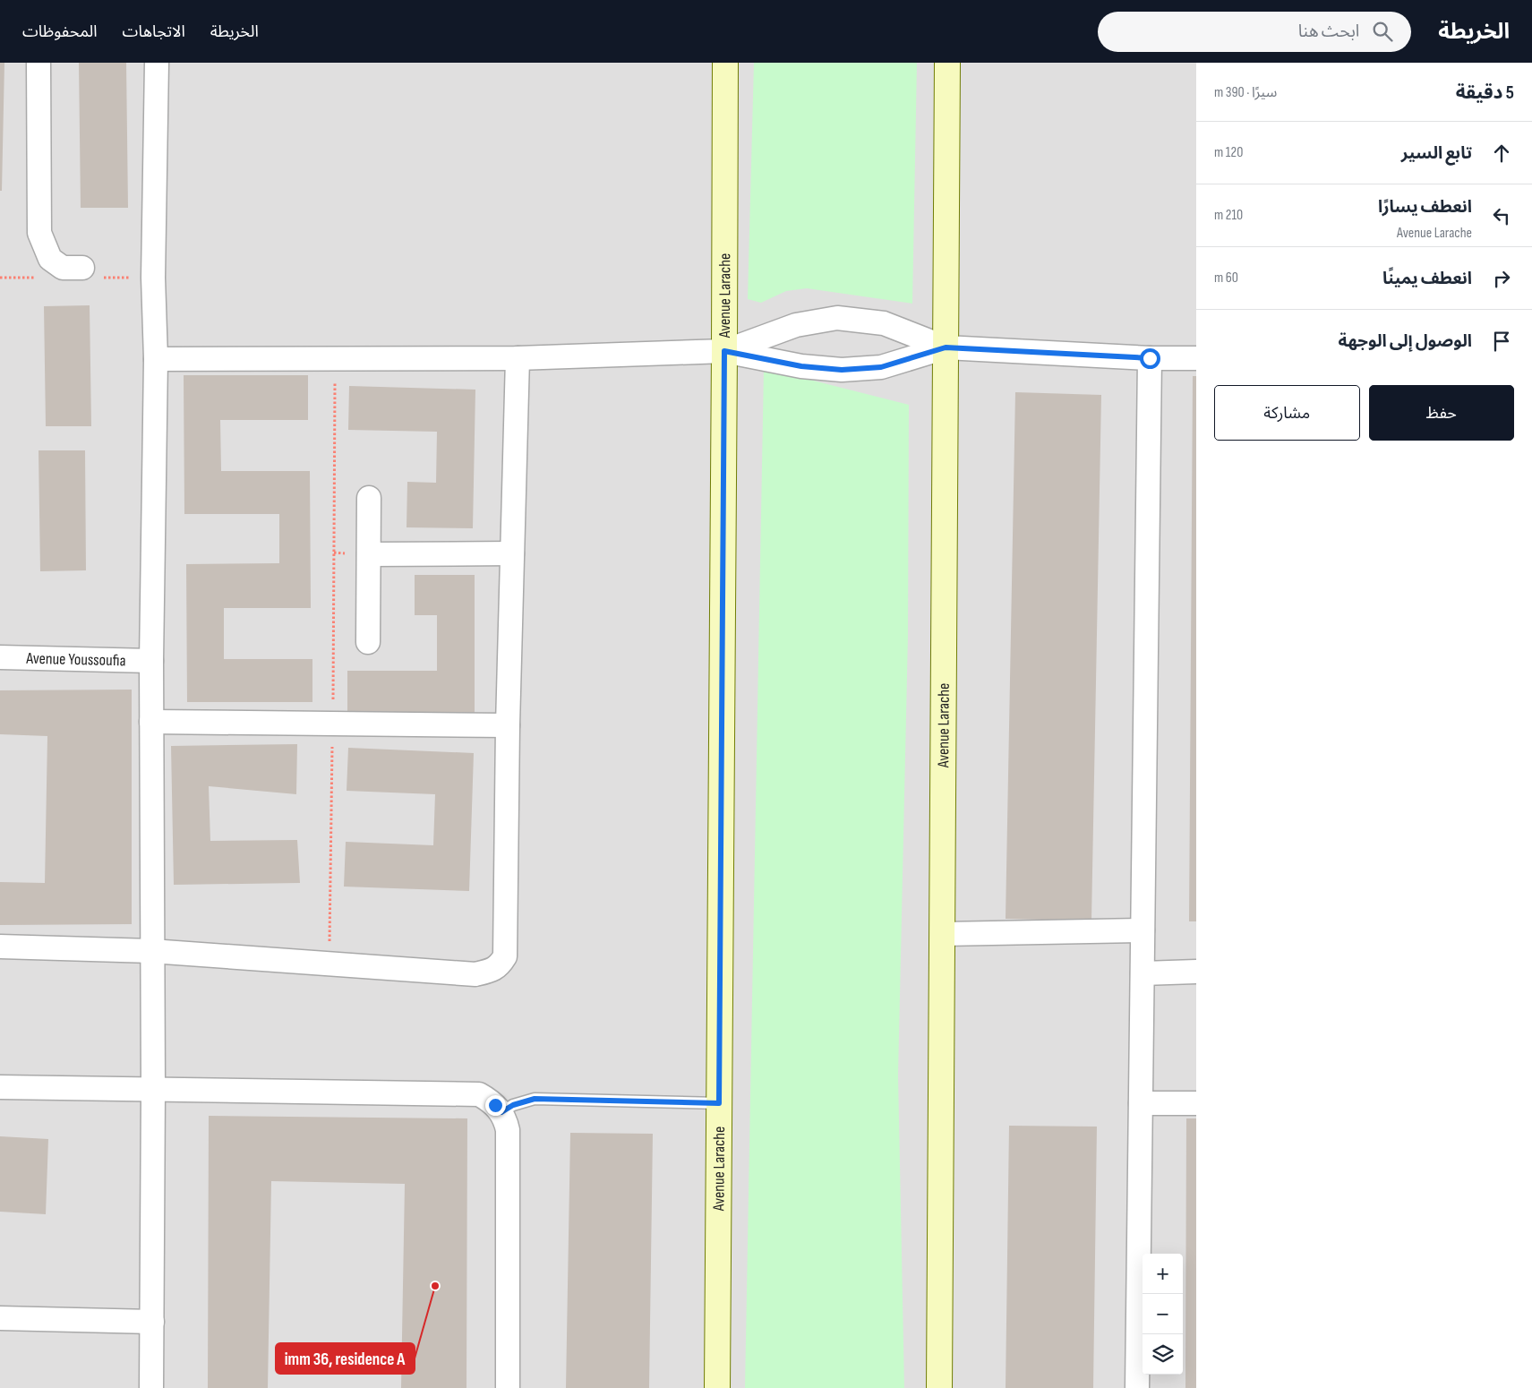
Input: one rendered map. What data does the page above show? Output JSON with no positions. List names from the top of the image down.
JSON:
{
  "streets": {
    "main road": ["Avenue Larache"],
    "street": ["Avenue Youssoufia"]
  },
  "places": ["imm 36, residence A"],
  "page": {
    "header": "الخريطة",
    "search": "ابحث هنا",
    "nav": ["الخريطة", "الاتجاهات", "المحفوظات"],
    "heading": ["5 دقيقة", "سيرًا · 390 m"],
    "list": [
      ["تابع السير", "120 m"],
      ["انعطف يسارًا", "Avenue Larache", "210 m"],
      ["انعطف يمينًا", "60 m"],
      "الوصول إلى الوجهة"
    ],
    "buttons": ["حفظ", "مشاركة"],
    "map_buttons": ["+", "−"]
  }
}
